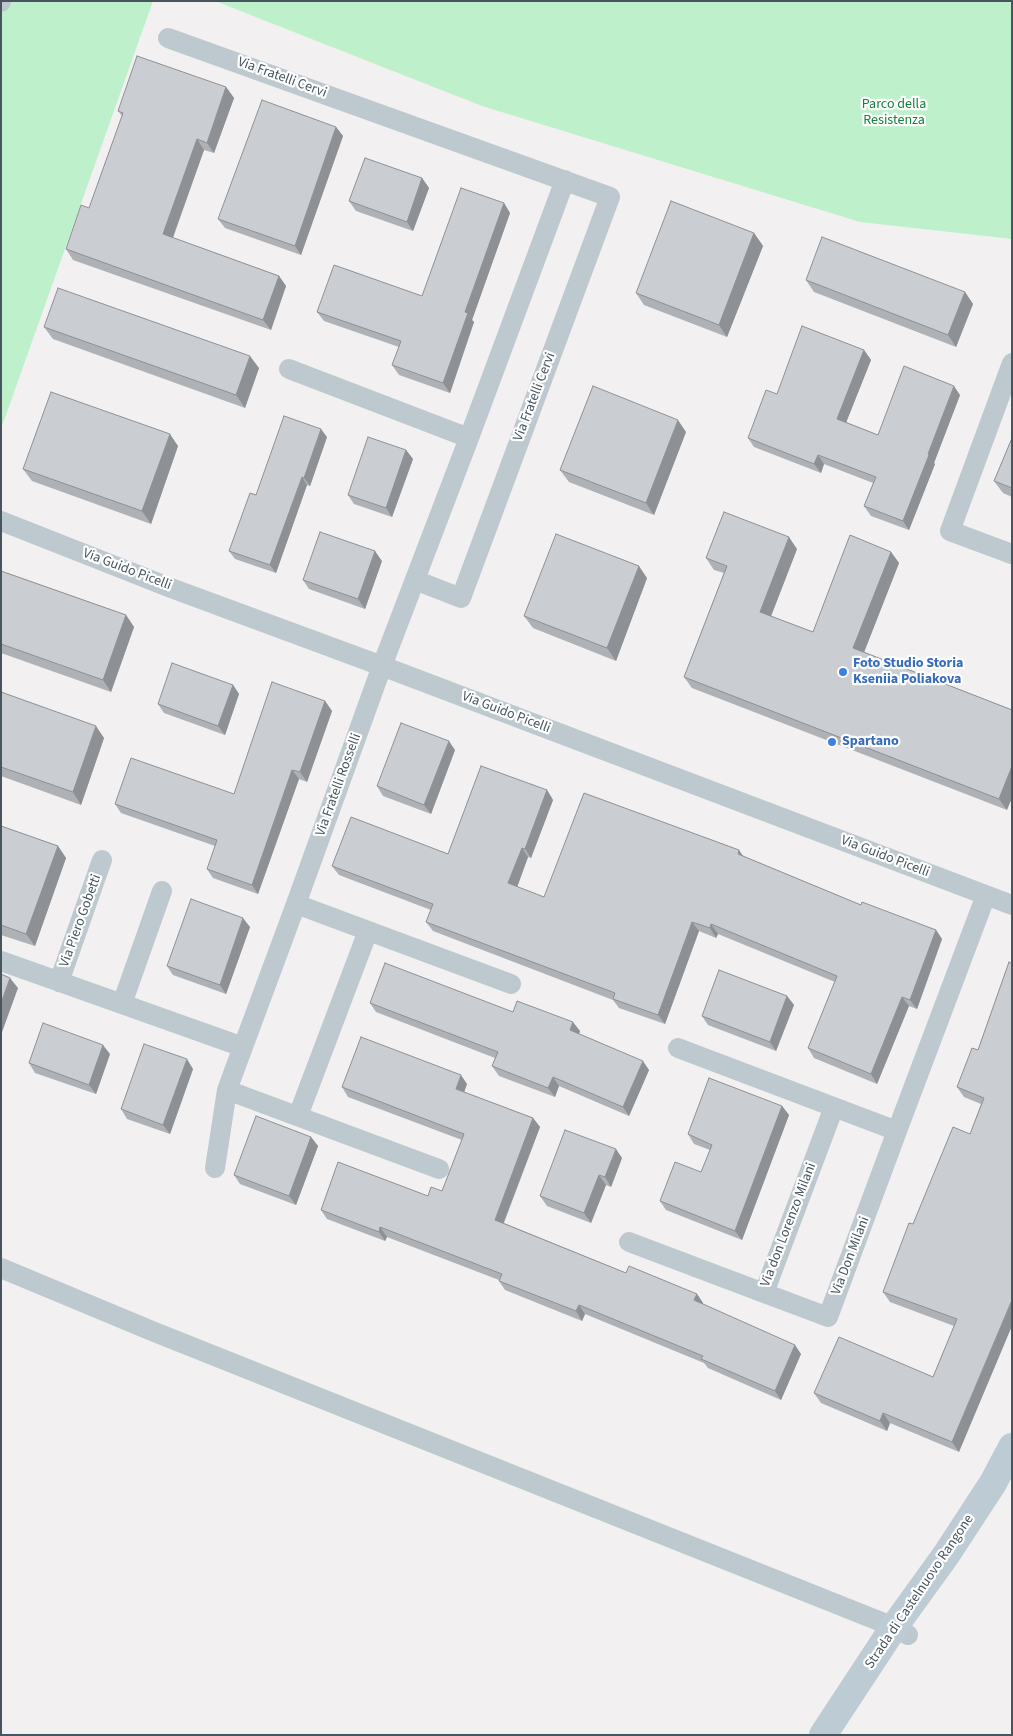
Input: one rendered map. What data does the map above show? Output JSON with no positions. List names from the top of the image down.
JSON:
{
  "streets": {
    "main road": ["Strada di Castelnuovo Rangone"],
    "street": [
      "Via Fratelli Cervi",
      "Via Guido Picelli",
      "Via Fratelli Rosselli",
      "Via Piero Gobetti",
      "Via don Lorenzo Milani",
      "Via Don Milani"
    ]
  },
  "crossings": [
    ["Via Guido Picelli", "Via Fratelli Rosselli"],
    ["Via Fratelli Rosselli", "Via Piero Gobetti"],
    ["Via don Lorenzo Milani", "Via Don Milani"]
  ],
  "parks": ["Parco della Resistenza"],
  "places": ["Foto Studio Storia Kseniia Poliakova", "Spartano"]
}
